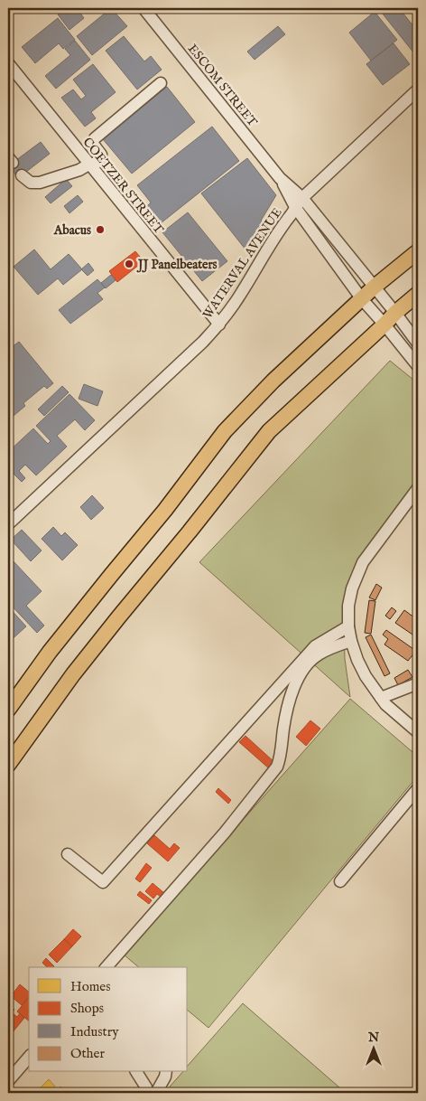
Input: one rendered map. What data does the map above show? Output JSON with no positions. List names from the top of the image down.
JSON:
{
  "streets": {
    "street": ["ESCOM STREET", "COETZER STREET", "WATERVAL AVENUE"]
  },
  "crossings": [
    ["ESCOM STREET", "WATERVAL AVENUE"],
    ["COETZER STREET", "WATERVAL AVENUE"]
  ],
  "places": ["Abacus", "JJ Panelbeaters"],
  "legend": [
    "Homes",
    "Shops",
    "Industry",
    "Other"
  ],
  "north": "top"
}
